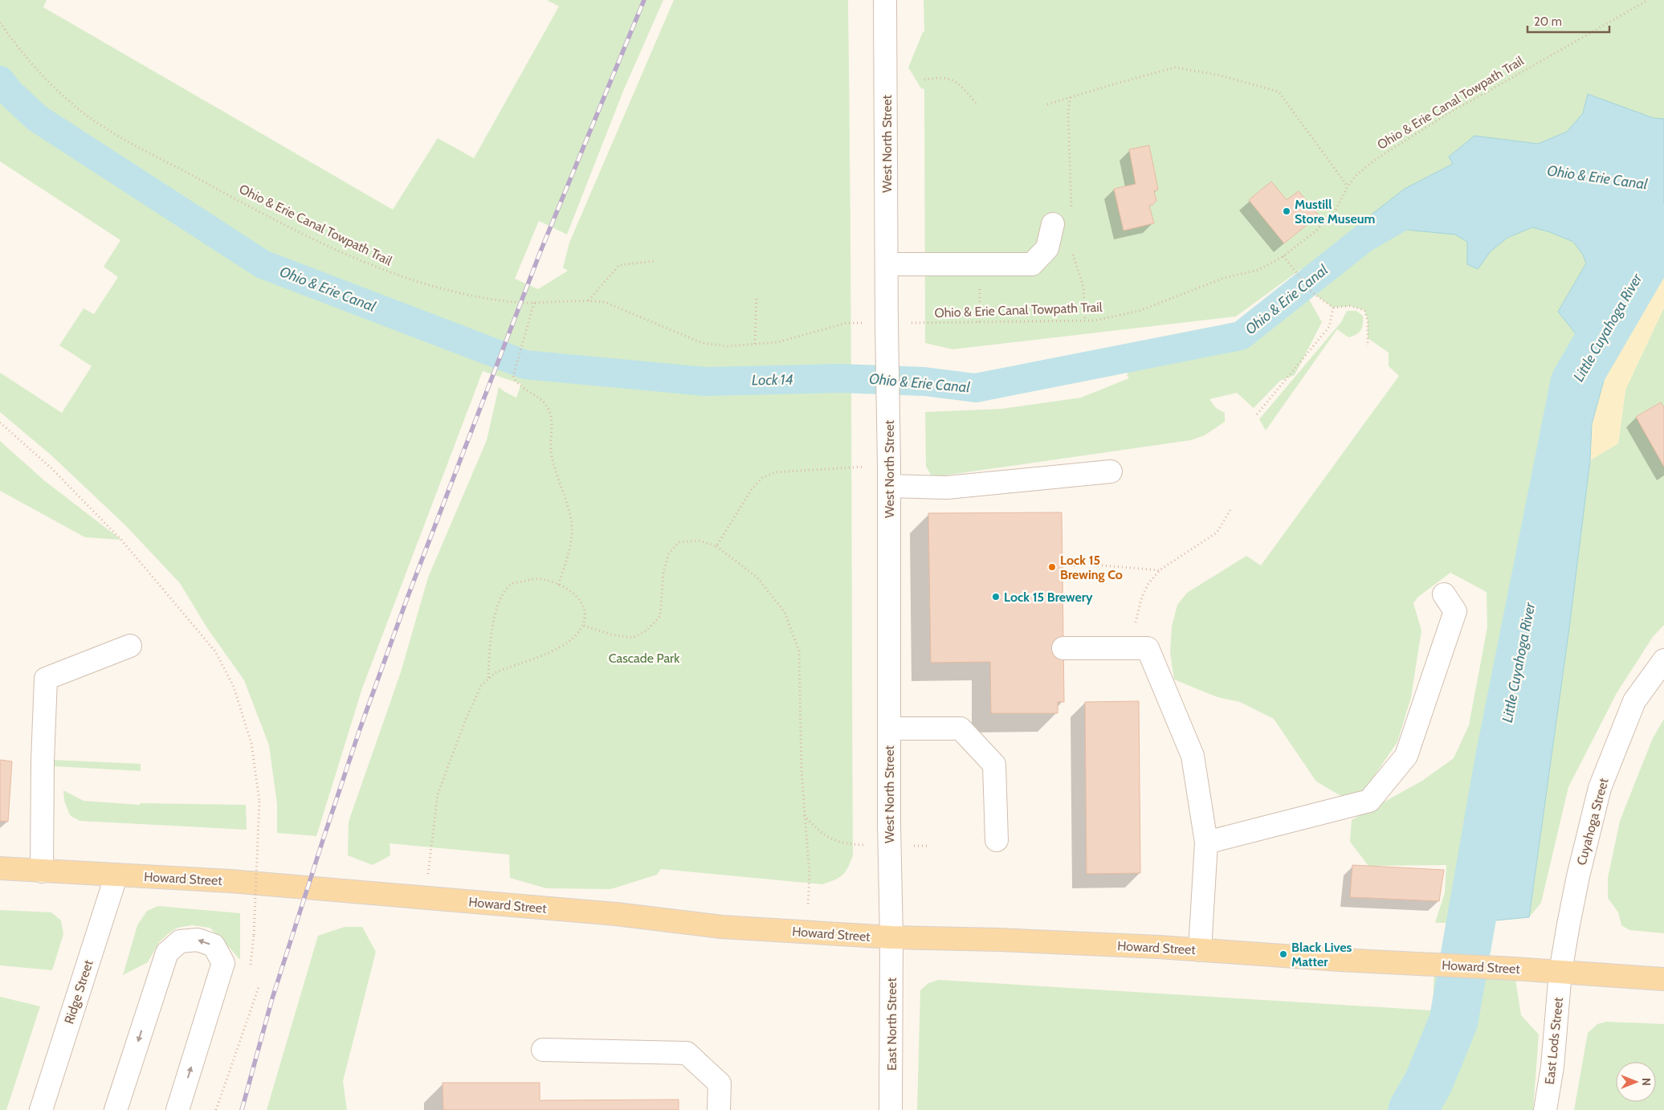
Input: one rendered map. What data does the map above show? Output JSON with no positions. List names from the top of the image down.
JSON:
{
  "streets": {
    "main road": ["Howard Street"],
    "street": [
      "West North Street",
      "Cuyahoga Street",
      "Ridge Street",
      "East North Street",
      "East Lods Street"
    ],
    "path": ["Ohio & Erie Canal Towpath Trail"]
  },
  "crossings": [
    ["West North Street", "Howard Street"],
    ["West North Street", "East North Street"],
    ["Cuyahoga Street", "Howard Street"],
    ["Cuyahoga Street", "East Lods Street"],
    ["Howard Street", "Ridge Street"],
    ["Howard Street", "East North Street"],
    ["Howard Street", "East Lods Street"]
  ],
  "water": ["Ohio & Erie Canal", "Little Cuyahoga River", "Lock 14"],
  "parks": ["Cascade Park"],
  "places": [
    "Mustill Store Museum",
    "Lock 15 Brewing Co",
    "Lock 15 Brewery",
    "Black Lives Matter"
  ],
  "scale_bar": "20 m",
  "north": "right"
}
